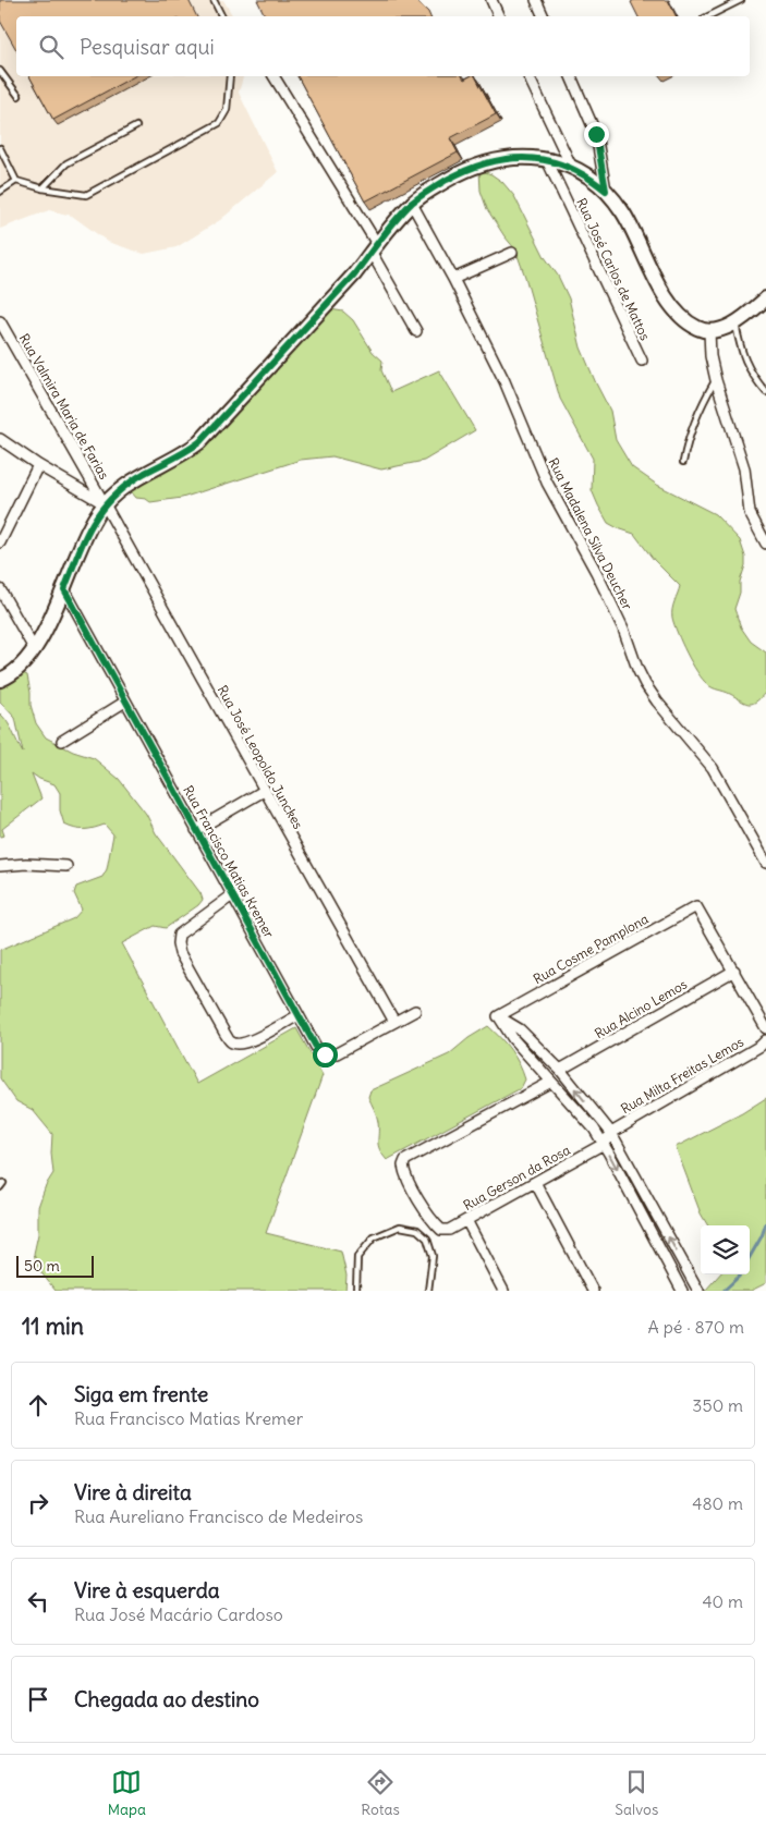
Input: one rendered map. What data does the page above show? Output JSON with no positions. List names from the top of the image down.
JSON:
{
  "streets": {
    "street": [
      "Rua José Carlos de Mattos",
      "Rua Valmira Maria de Farias",
      "Rua Madalena Silva Deucher",
      "Rua José Leopoldo Junckes",
      "Rua Francisco Matias Kremer",
      "Rua Cosme Pamplona",
      "Rua Alcino Lemos",
      "Rua Milta Freitas Lemos",
      "Rua Gerson da Rosa"
    ]
  },
  "crossings": [
    ["Rua Valmira Maria de Farias", "Rua José Leopoldo Junckes"],
    ["Rua José Leopoldo Junckes", "Rua Francisco Matias Kremer"],
    ["Rua Cosme Pamplona", "Rua Alcino Lemos"]
  ],
  "scale_bar": "50 m",
  "page": {
    "search": "Pesquisar aqui",
    "scale": "50 m",
    "heading": ["11 min", "A pé · 870 m"],
    "list": [
      ["Siga em frente", "Rua Francisco Matias Kremer", "350 m"],
      ["Vire à direita", "Rua Aureliano Francisco de Medeiros", "480 m"],
      ["Vire à esquerda", "Rua José Macário Cardoso", "40 m"],
      "Chegada ao destino"
    ],
    "nav": ["Mapa", "Rotas", "Salvos"]
  }
}
